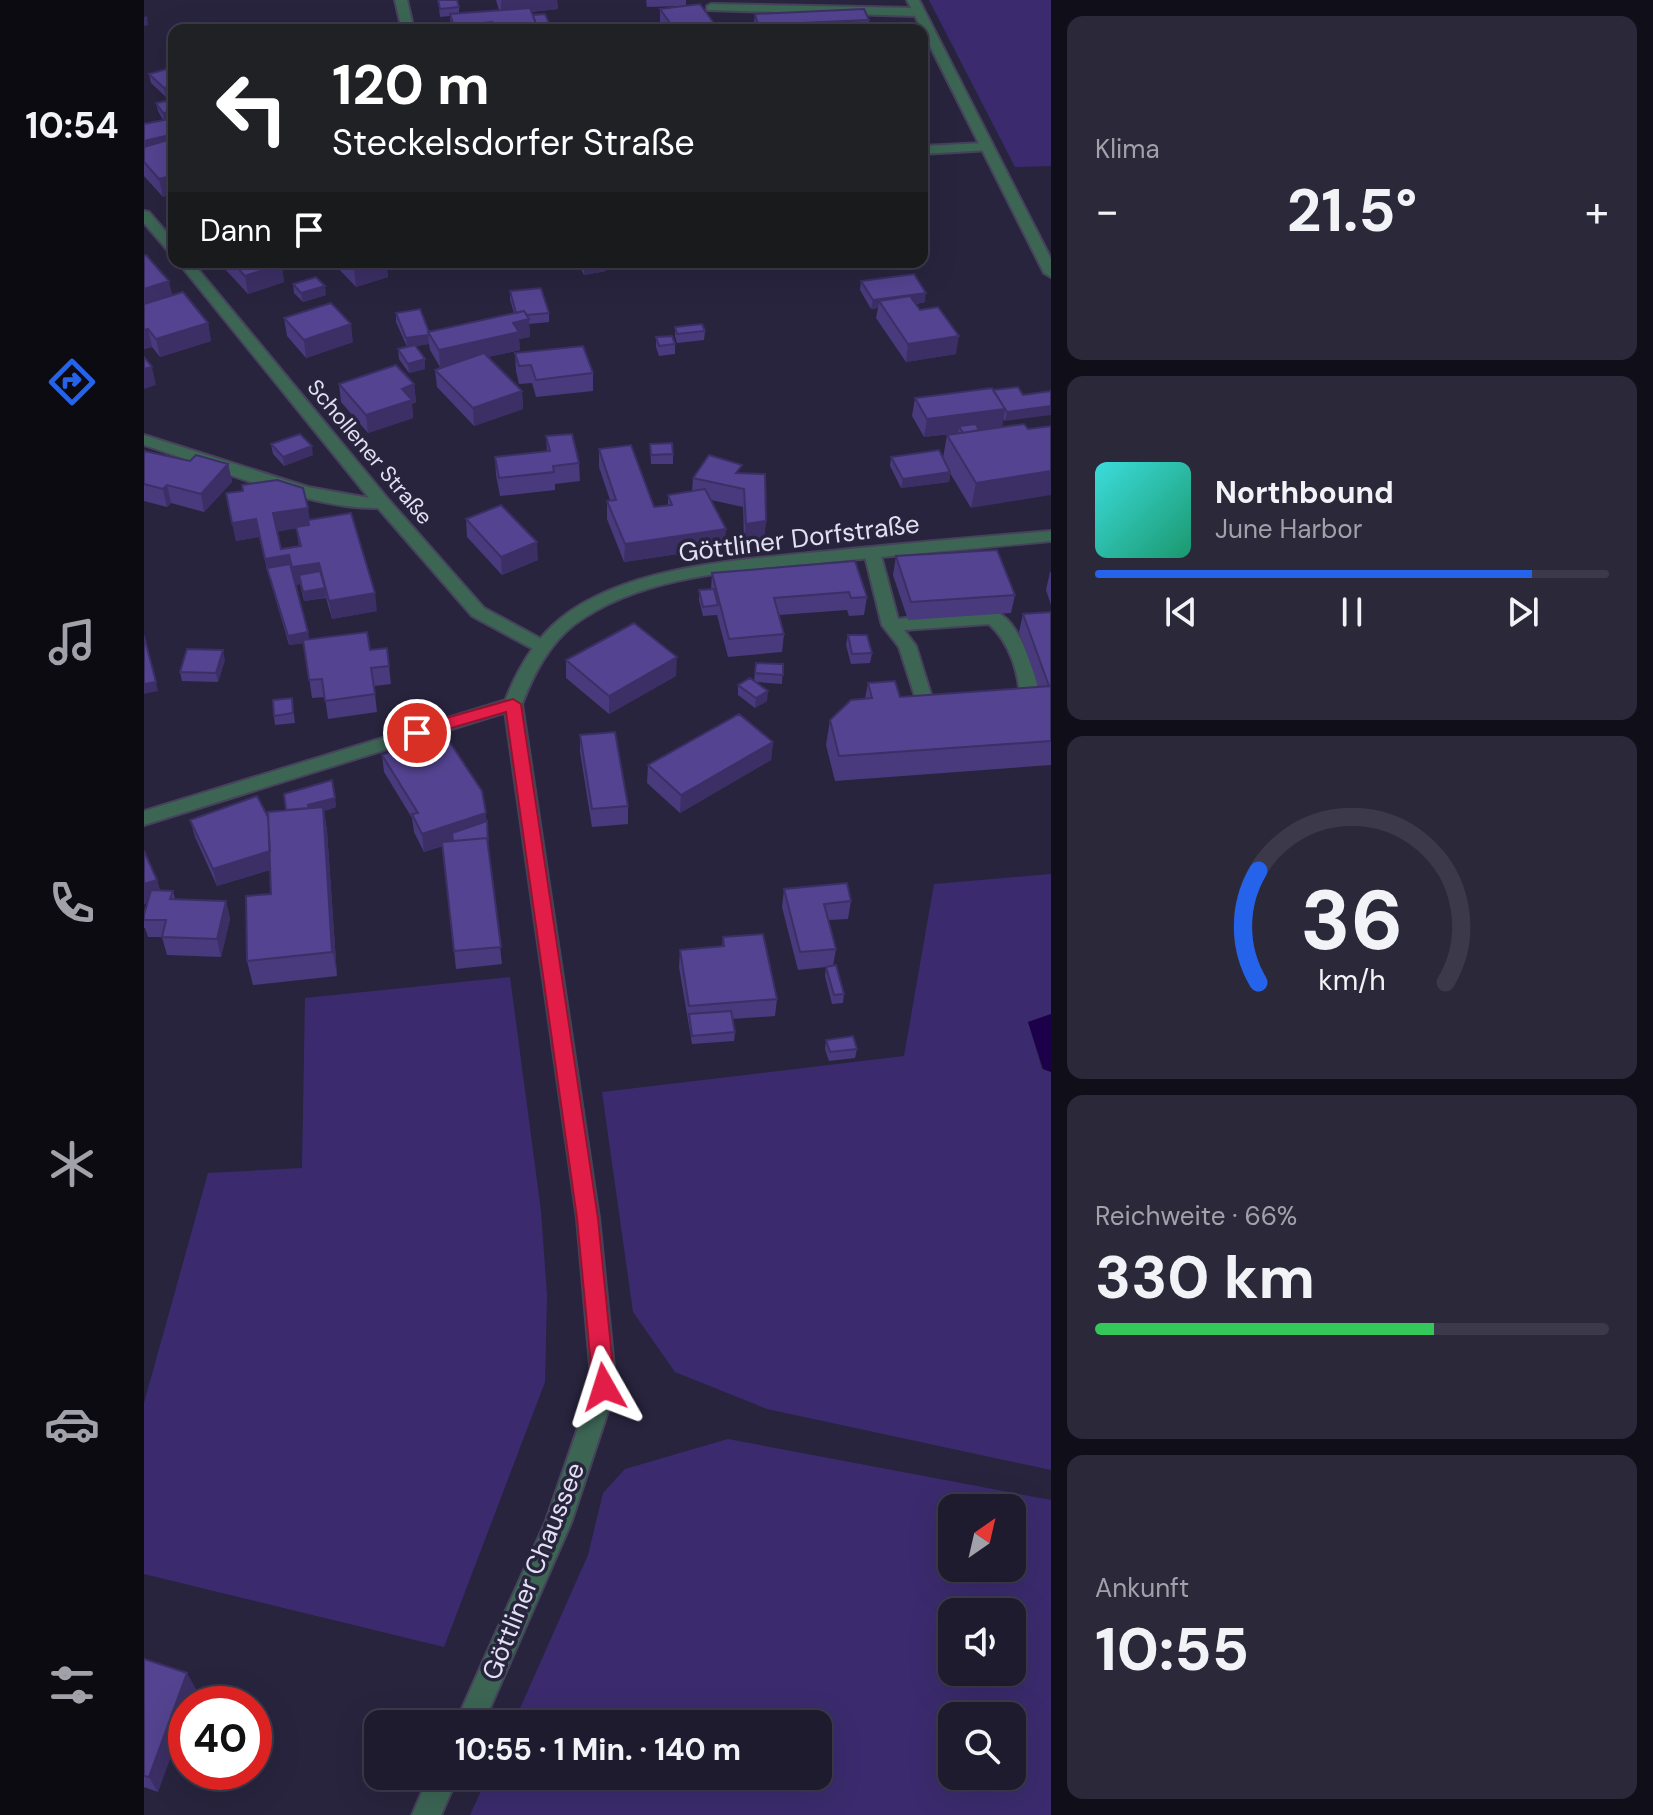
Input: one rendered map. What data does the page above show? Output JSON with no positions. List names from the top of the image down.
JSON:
{
  "streets": {
    "street": ["Schollener Straße", "Göttliner Dorfstraße", "Göttliner Chaussee"]
  },
  "crossings": [
    ["Schollener Straße", "Göttliner Dorfstraße"],
    ["Göttliner Dorfstraße", "Göttliner Chaussee"]
  ],
  "north": "top right",
  "page": {
    "tabs": "10:54",
    "tile": [
      "Klima",
      ["Reichweite · 66%", "330 km"],
      ["Ankunft", "10:55"]
    ],
    "turn": ["120 m", "Steckelsdorfer Straße"],
    "heat": ["−", "21.5°", "+"],
    "then": "Dann",
    "song": ["Northbound", "June Harbor"],
    "limit": "40",
    "trip": "10:55 · 1 Min. · 140 m",
    "gauge": ["36", "km/h"]
  }
}
